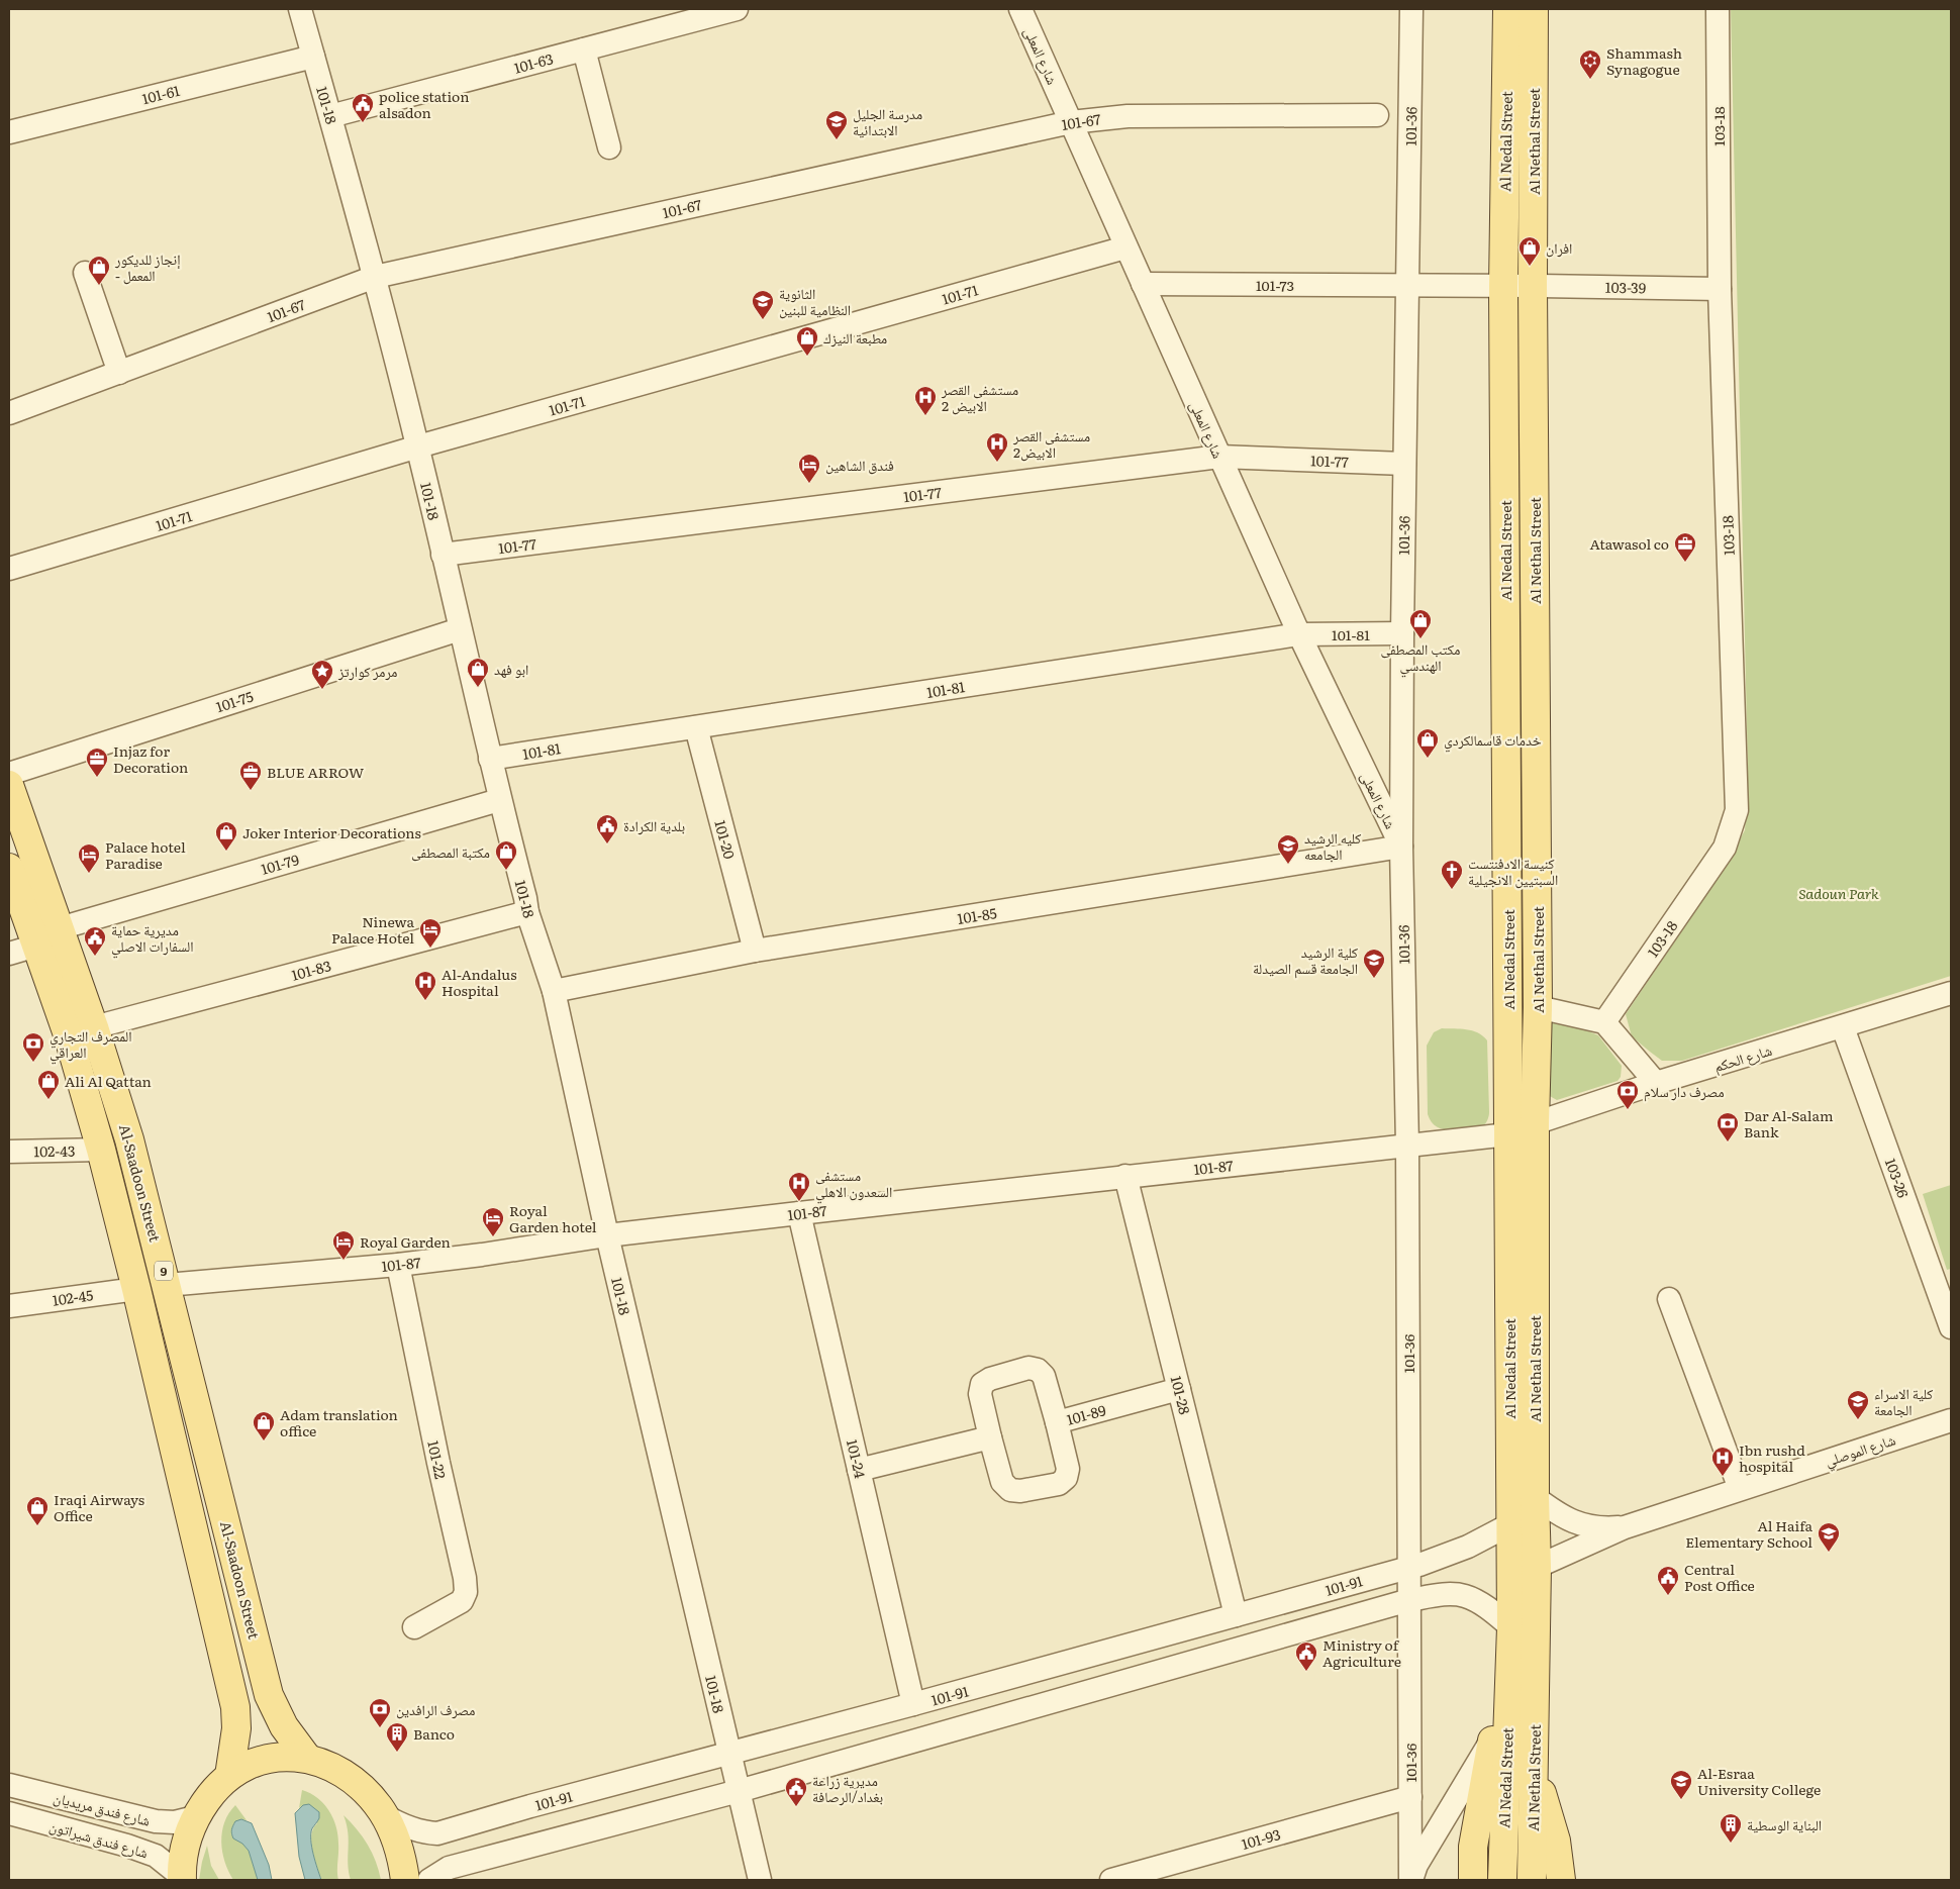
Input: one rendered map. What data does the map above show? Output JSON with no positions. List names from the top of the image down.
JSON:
{
  "streets": {
    "main road": [
      "Al Nedal Street",
      "Al Nethal Street",
      "Al-Saadoon Street",
      "9"
    ],
    "street": [
      "شارع المعلى",
      "101-63",
      "101-61",
      "101-18",
      "101-67",
      "101-36",
      "103-18",
      "101-73",
      "103-39",
      "101-71",
      "101-77",
      "101-81",
      "101-75",
      "101-20",
      "101-79",
      "101-85",
      "101-83",
      "شارع الحكم",
      "102-43",
      "101-87",
      "103-26",
      "102-45",
      "101-28",
      "101-89",
      "شارع الموصلي",
      "101-24",
      "101-22",
      "101-91",
      "شارع فندق مريديان",
      "شارع فندق شيراتون",
      "101-93"
    ]
  },
  "crossings": [
    ["شارع المعلى", "101-67"],
    ["شارع المعلى", "101-36"],
    ["شارع المعلى", "101-73"],
    ["شارع المعلى", "101-71"],
    ["شارع المعلى", "101-77"],
    ["شارع المعلى", "101-81"],
    ["شارع المعلى", "101-85"],
    ["101-63", "101-18"],
    ["101-61", "101-18"],
    ["101-18", "101-67"],
    ["101-18", "101-71"],
    ["101-18", "101-77"],
    ["101-18", "101-81"],
    ["101-18", "101-75"],
    ["101-18", "101-79"],
    ["101-18", "101-85"],
    ["101-18", "101-83"],
    ["101-18", "101-87"],
    ["101-18", "101-91"],
    ["101-36", "101-73"],
    ["101-36", "101-77"],
    ["101-36", "101-81"],
    ["101-36", "101-85"],
    ["101-36", "101-87"],
    ["101-36", "101-91"],
    ["101-36", "101-93"],
    ["103-18", "103-39"],
    ["Al Nedal Street", "101-73"],
    ["Al Nedal Street", "103-39"],
    ["Al Nedal Street", "101-87"],
    ["Al Nedal Street", "101-91"],
    ["Al Nethal Street", "103-39"],
    ["Al Nethal Street", "شارع الحكم"],
    ["Al Nethal Street", "شارع الموصلي"],
    ["101-73", "103-39"],
    ["101-81", "101-20"],
    ["101-20", "101-85"],
    ["101-79", "Al-Saadoon Street"],
    ["101-83", "Al-Saadoon Street"],
    ["شارع الحكم", "103-26"],
    ["102-43", "9"],
    ["101-87", "Al-Saadoon Street"],
    ["101-87", "101-28"],
    ["101-87", "101-24"],
    ["101-87", "101-22"],
    ["9", "102-45"],
    ["101-28", "101-89"],
    ["101-28", "101-91"],
    ["101-24", "101-91"]
  ],
  "parks": ["Sadoun Park"],
  "places": {
    "synagogue": ["Shammash Synagogue"],
    "public building": [
      "police station alsadon",
      "بلدية الكرادة",
      "مديرية حماية السفارات الاصلي",
      "Central Post Office",
      "Ministry of Agriculture",
      "مديرية زراعة بغداد/الرصافة"
    ],
    "school or university": [
      "مدرسة الجليل الابتدائية",
      "الثانوية النظامية للبنين",
      "كليه الرشيد الجامعه",
      "كلية الرشيد الجامعة قسم الصيدلة",
      "كلية الاسراء الجامعة",
      "Al Haifa Elementary School",
      "Al-Esraa University College"
    ],
    "shop": [
      "افران",
      "إنجاز للديكور - المعمل",
      "مطبعة النيزك",
      "مكتب المصطفى الهندسي",
      "ابو فهد",
      "خدمات قاسمالكردي",
      "Joker Interior Decorations",
      "مكتبة المصطفى",
      "Ali Al Qattan",
      "Adam translation office",
      "Iraqi Airways Office"
    ],
    "hospital": [
      "مستشفى القصر الابيض 2",
      "مستشفى القصر الابيض2",
      "Al-Andalus Hospital",
      "مستشفى السعدون الاهلي",
      "Ibn rushd hospital"
    ],
    "hotel": [
      "فندق الشاهين",
      "Palace hotel Paradise",
      "Ninewa Palace Hotel",
      "Royal Garden hotel",
      "Royal Garden"
    ],
    "office": ["Atawasol co", "Injaz for Decoration", "BLUE ARROW"],
    "place": ["مرمر كوارتز"],
    "church": ["كنيسة الادفنتست السبتيين الانجيلية"],
    "bank": [
      "المصرف التجاري العراقي",
      "مصرف دار سلام",
      "Dar Al-Salam Bank",
      "مصرف الرافدين"
    ],
    "building": ["Banco", "البناية الوسطية"]
  }
}
